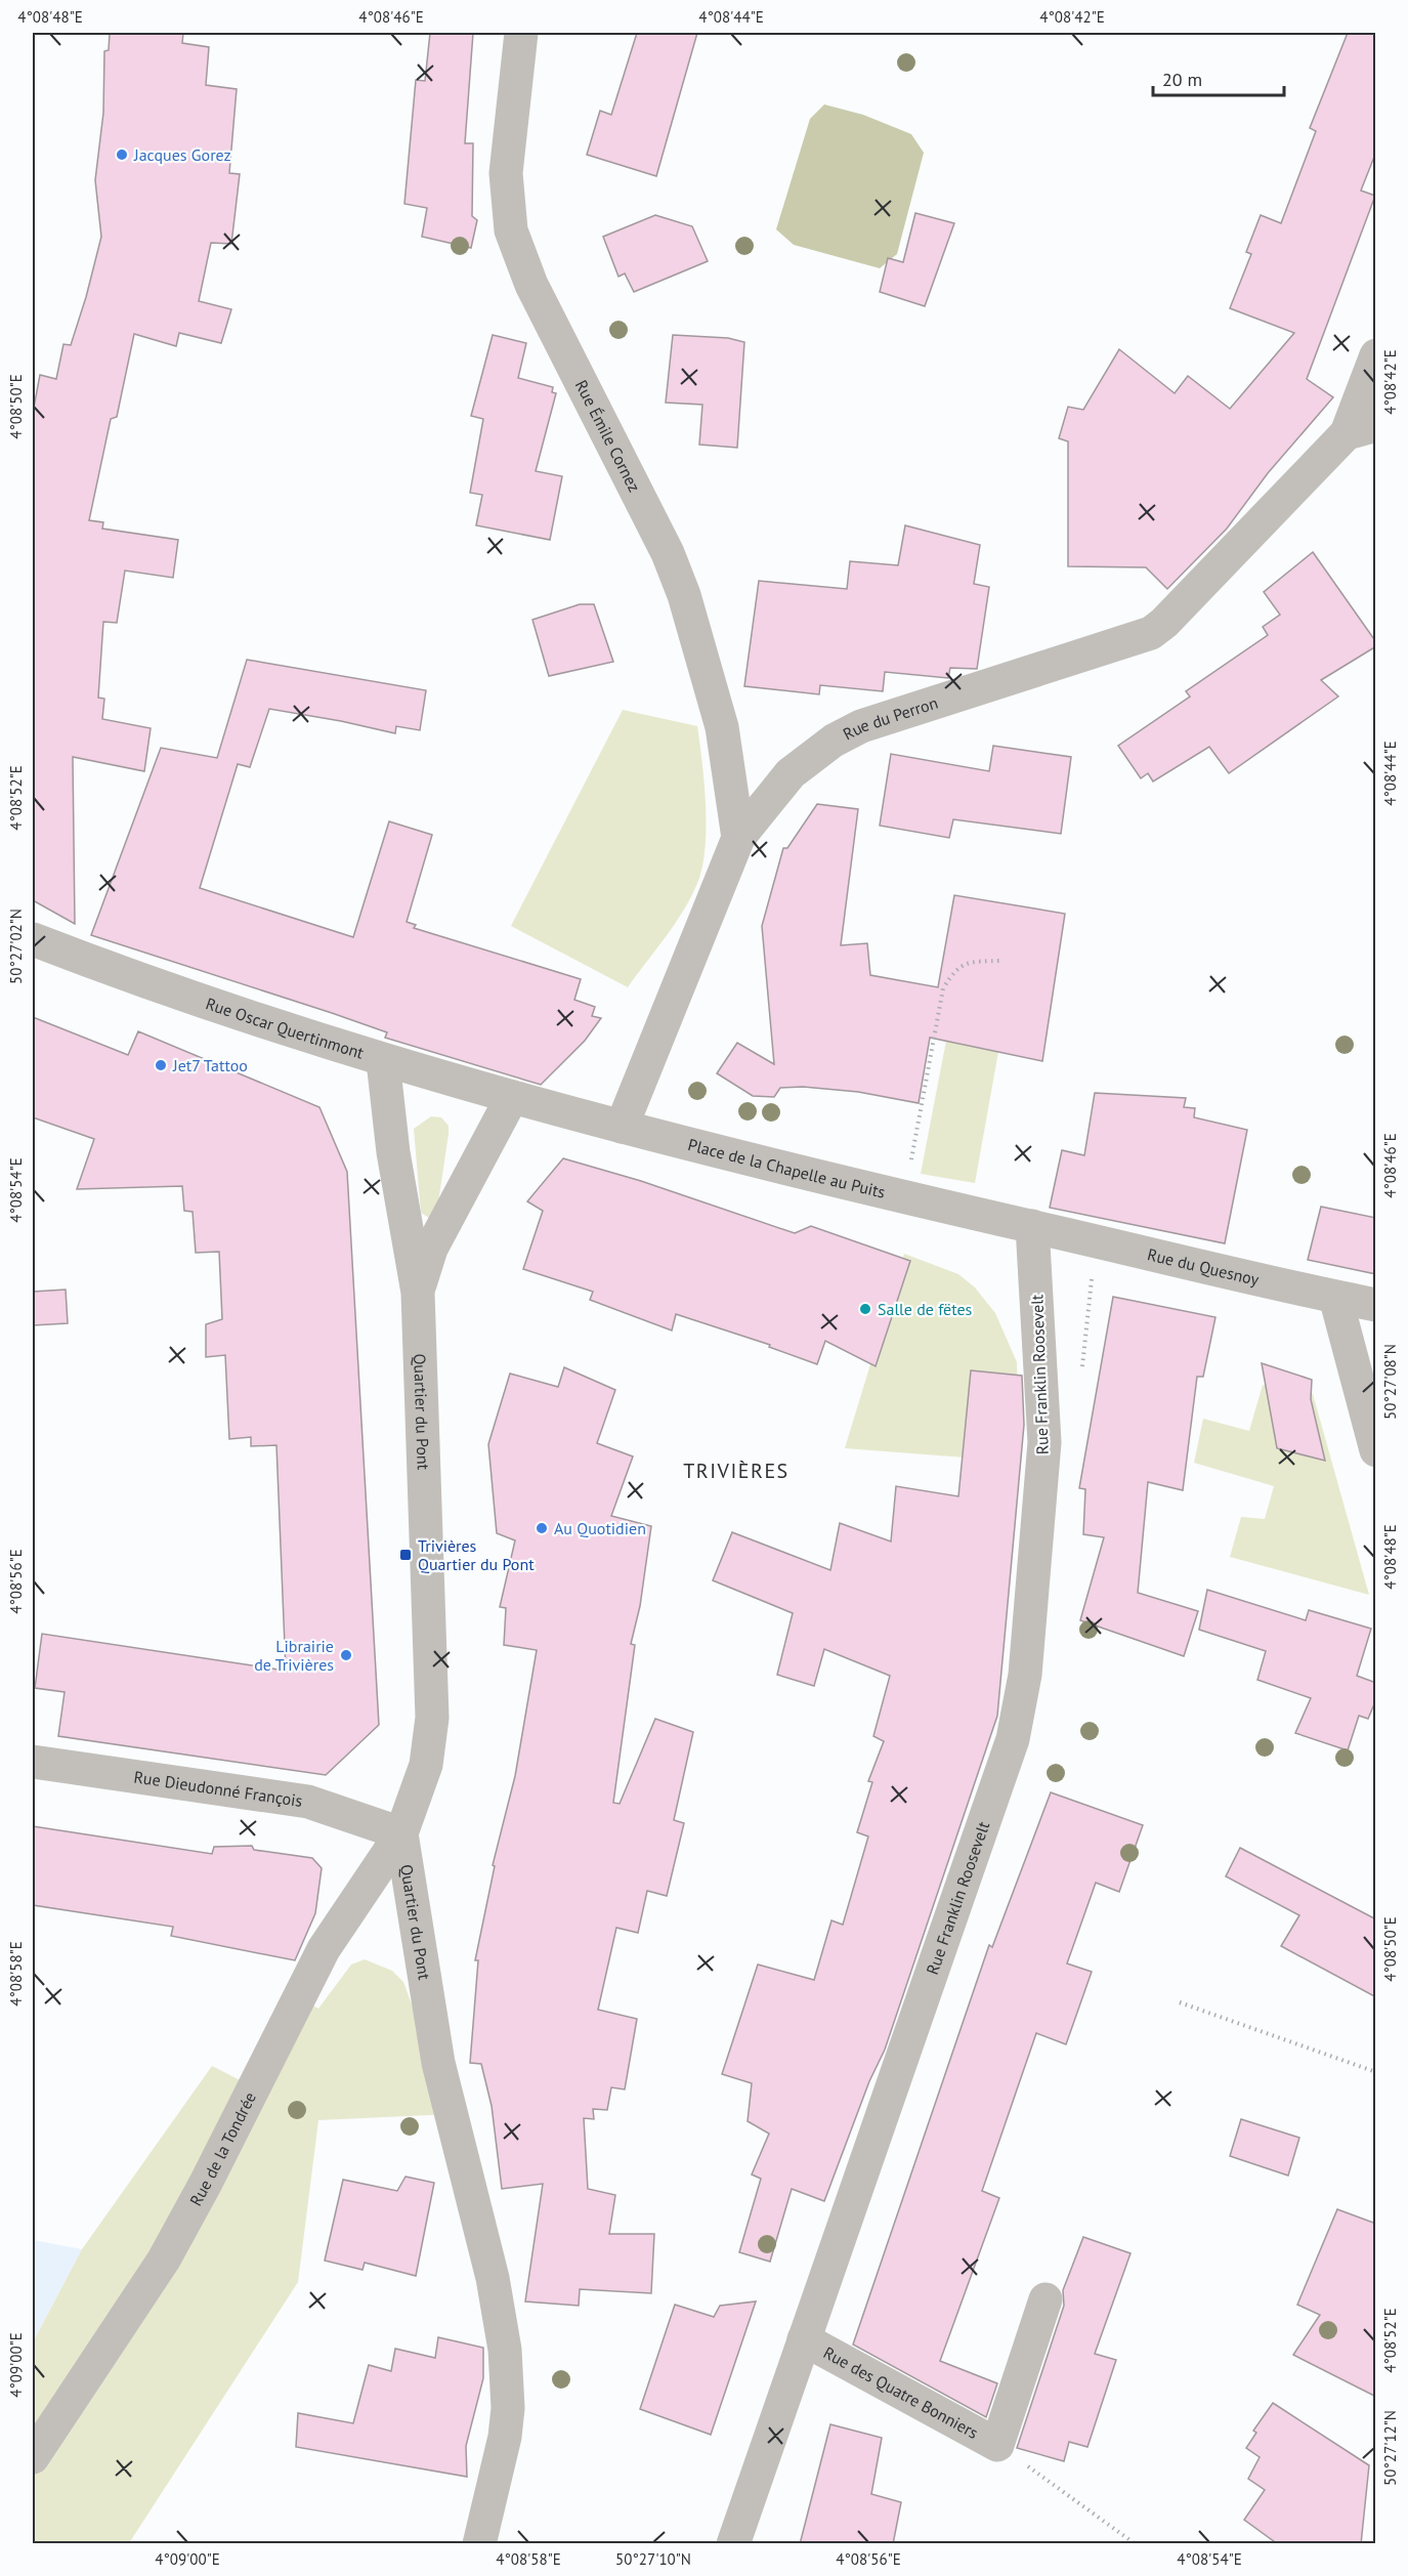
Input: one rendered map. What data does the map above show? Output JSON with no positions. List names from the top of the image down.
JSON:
{
  "streets": {
    "street": [
      "Rue Émile Cornez",
      "Rue du Perron",
      "Rue Oscar Quertinmont",
      "Place de la Chapelle au Puits",
      "Rue du Quesnoy",
      "Rue Franklin Roosevelt",
      "Quartier du Pont",
      "Rue Dieudonné François",
      "Rue de la Tondrée",
      "Rue des Quatre Bonniers"
    ]
  },
  "crossings": [
    ["Rue Émile Cornez", "Rue du Perron"],
    ["Rue du Perron", "Place de la Chapelle au Puits"],
    ["Rue Oscar Quertinmont", "Place de la Chapelle au Puits"],
    ["Place de la Chapelle au Puits", "Rue du Quesnoy"],
    ["Place de la Chapelle au Puits", "Rue Franklin Roosevelt"],
    ["Rue du Quesnoy", "Rue Franklin Roosevelt"],
    ["Rue Franklin Roosevelt", "Rue des Quatre Bonniers"],
    ["Quartier du Pont", "Rue Dieudonné François"],
    ["Quartier du Pont", "Rue de la Tondrée"],
    ["Rue Dieudonné François", "Rue de la Tondrée"]
  ],
  "districts": ["TRIVIÈRES"],
  "places": {
    "other": [
      "Jacques Gorez",
      "Jet7 Tattoo",
      "Salle de fëtes",
      "Au Quotidien",
      "Librairie de Trivières"
    ],
    "transit": ["Trivières Quartier du Pont"]
  },
  "scale_bar": "20 m",
  "coordinates": [
    "4°08'48\"E",
    "4°08'46\"E",
    "4°08'44\"E",
    "4°08'42\"E",
    "4°08'50\"E",
    "4°08'52\"E",
    "50°27'02\"N",
    "4°08'54\"E",
    "50°27'08\"N",
    "4°08'56\"E",
    "4°08'58\"E",
    "4°09'00\"E",
    "50°27'12\"N",
    "50°27'10\"N"
  ]
}
